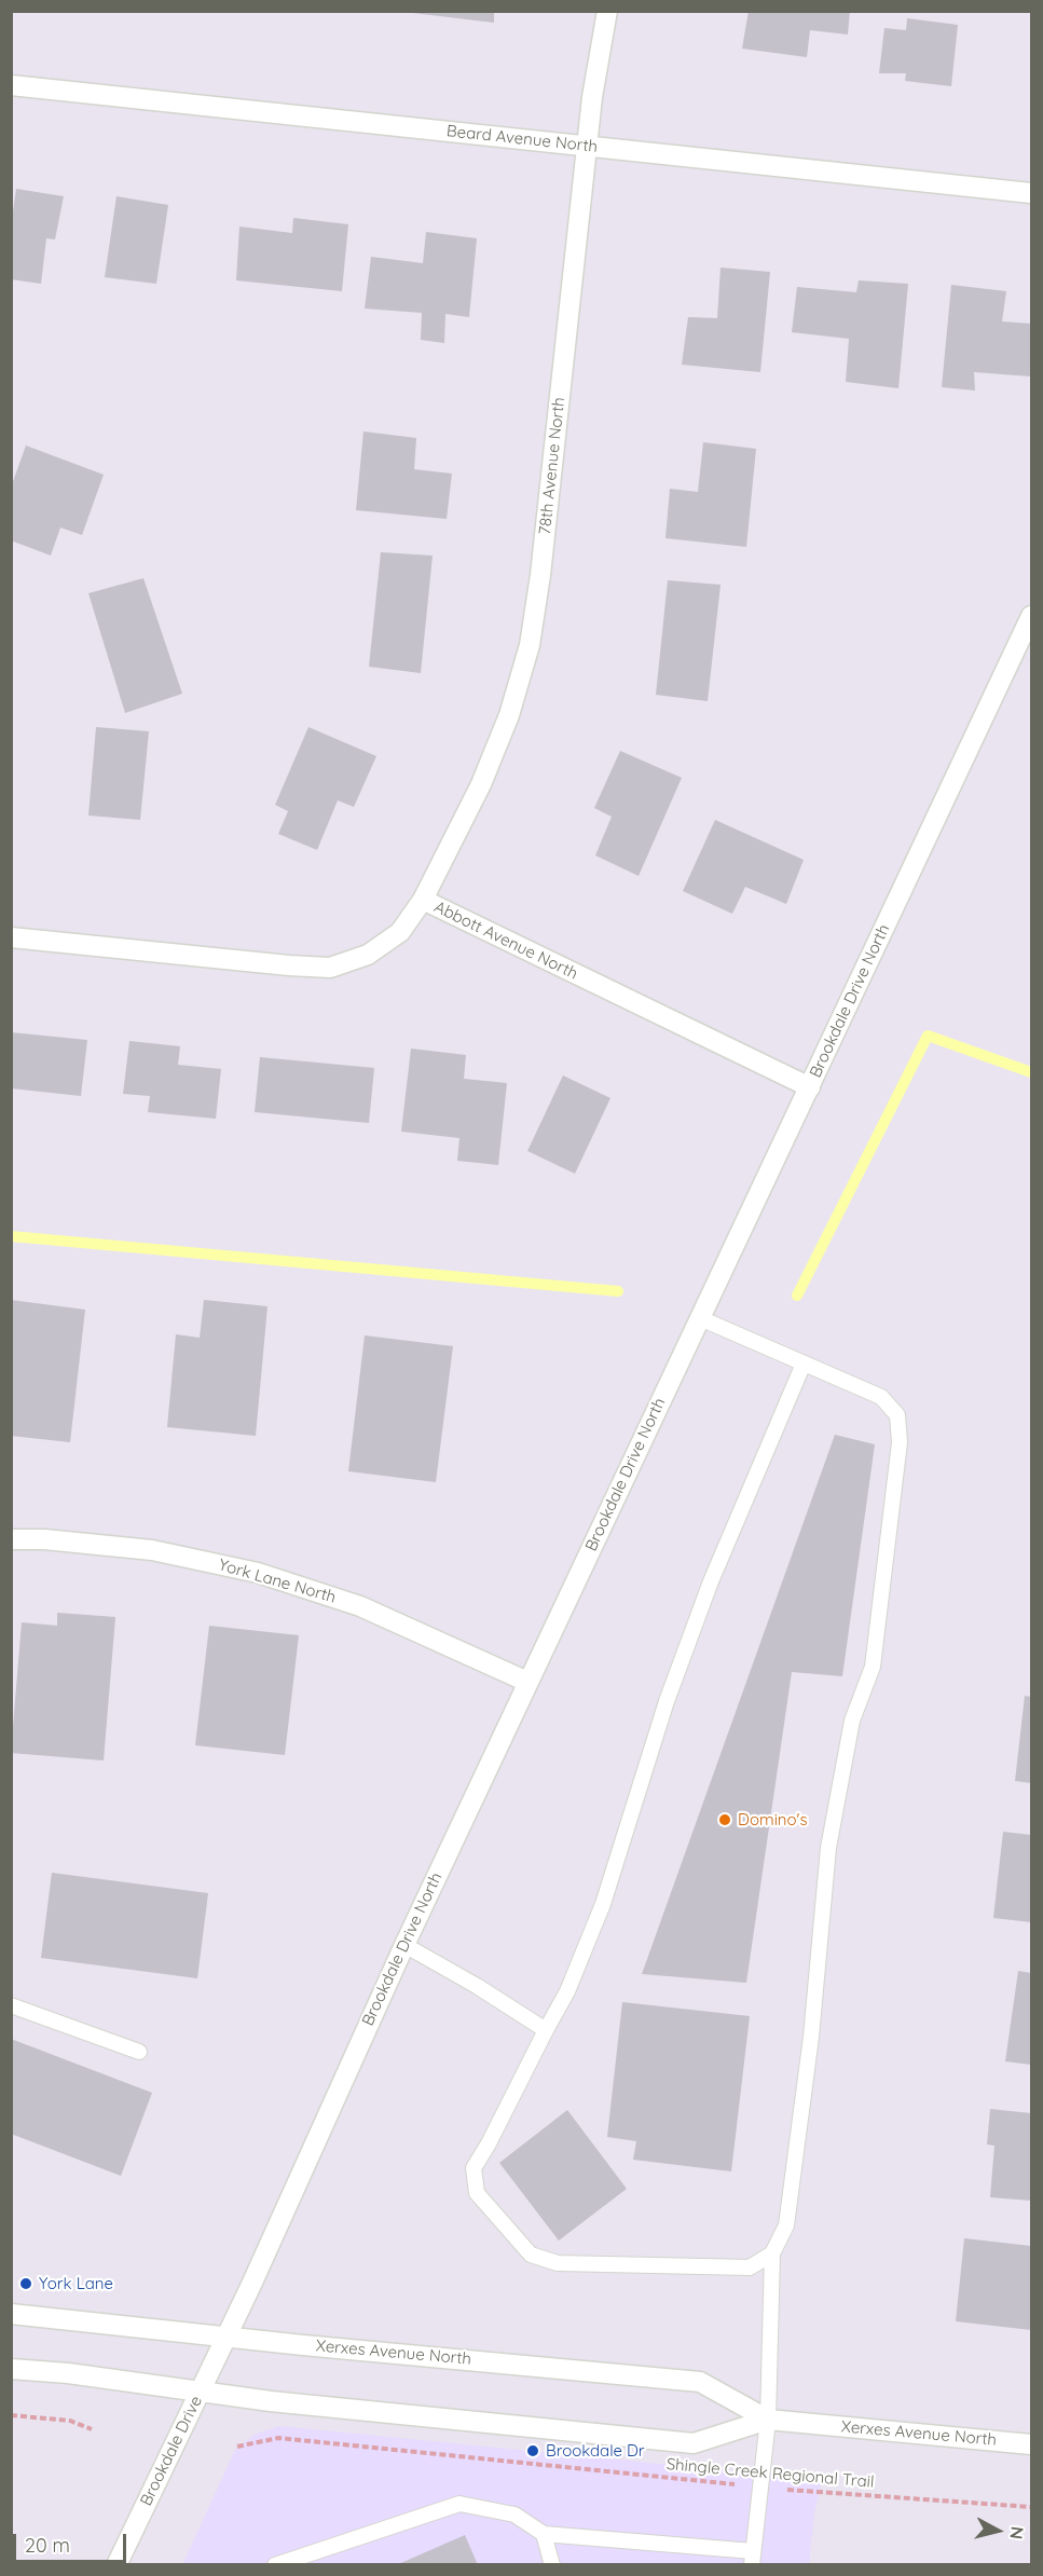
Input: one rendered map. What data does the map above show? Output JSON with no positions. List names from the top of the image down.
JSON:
{
  "streets": {
    "street": [
      "Beard Avenue North",
      "78th Avenue North",
      "Abbott Avenue North",
      "Brookdale Drive North",
      "York Lane North",
      "Xerxes Avenue North",
      "Brookdale Drive"
    ],
    "path": ["Shingle Creek Regional Trail"]
  },
  "crossings": [
    ["Beard Avenue North", "78th Avenue North"],
    ["78th Avenue North", "Abbott Avenue North"],
    ["Abbott Avenue North", "Brookdale Drive North"],
    ["Brookdale Drive North", "York Lane North"],
    ["Brookdale Drive North", "Xerxes Avenue North"],
    ["Brookdale Drive North", "Brookdale Drive"],
    ["Xerxes Avenue North", "Brookdale Drive"]
  ],
  "places": ["Domino's", "York Lane", "Brookdale Dr"],
  "scale_bar": "20 m",
  "north": "right"
}
